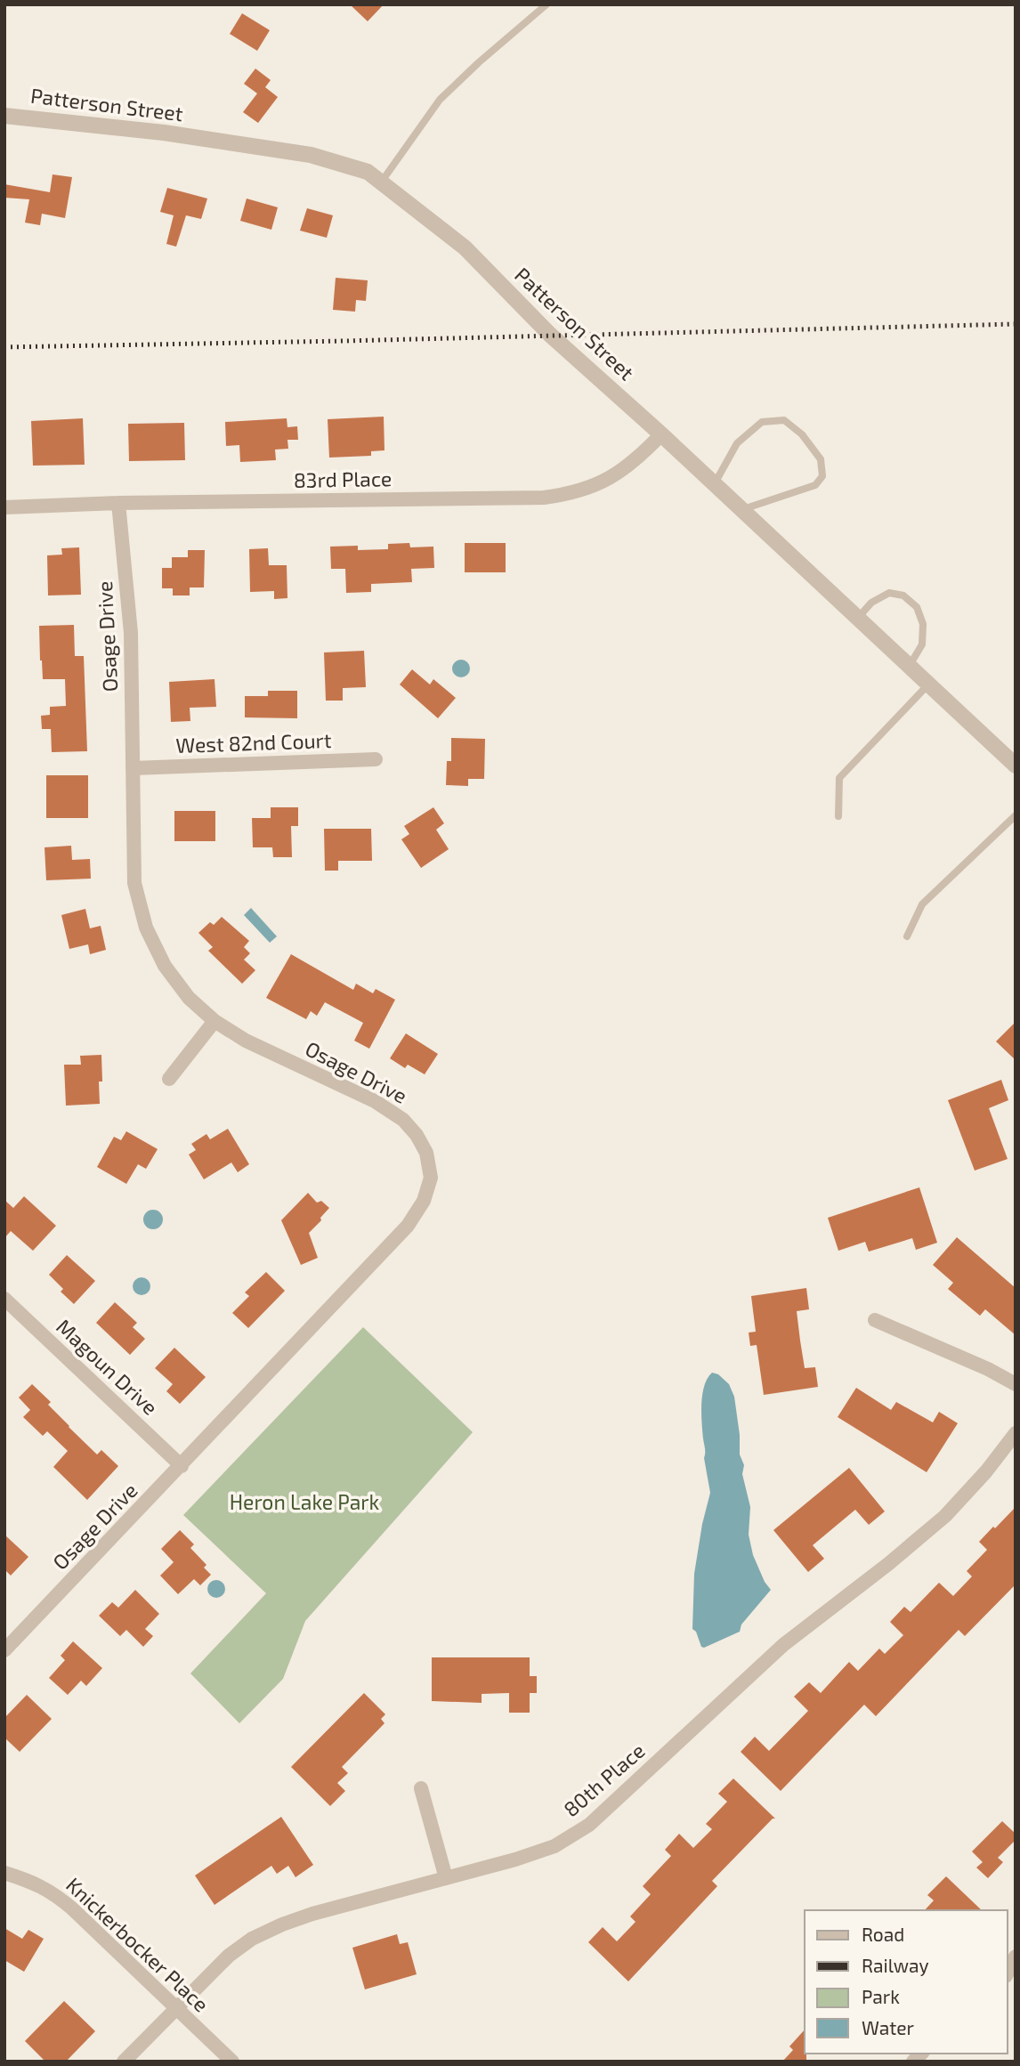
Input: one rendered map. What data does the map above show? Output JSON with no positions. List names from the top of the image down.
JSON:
{
  "streets": {
    "street": [
      "Patterson Street",
      "83rd Place",
      "Osage Drive",
      "West 82nd Court",
      "Magoun Drive",
      "80th Place",
      "Knickerbocker Place"
    ]
  },
  "crossings": [
    ["Patterson Street", "83rd Place"],
    ["83rd Place", "Osage Drive"],
    ["Osage Drive", "West 82nd Court"],
    ["Osage Drive", "Magoun Drive"],
    ["80th Place", "Knickerbocker Place"]
  ],
  "parks": ["Heron Lake Park"],
  "legend": [
    "Road",
    "Railway",
    "Park",
    "Water"
  ]
}
